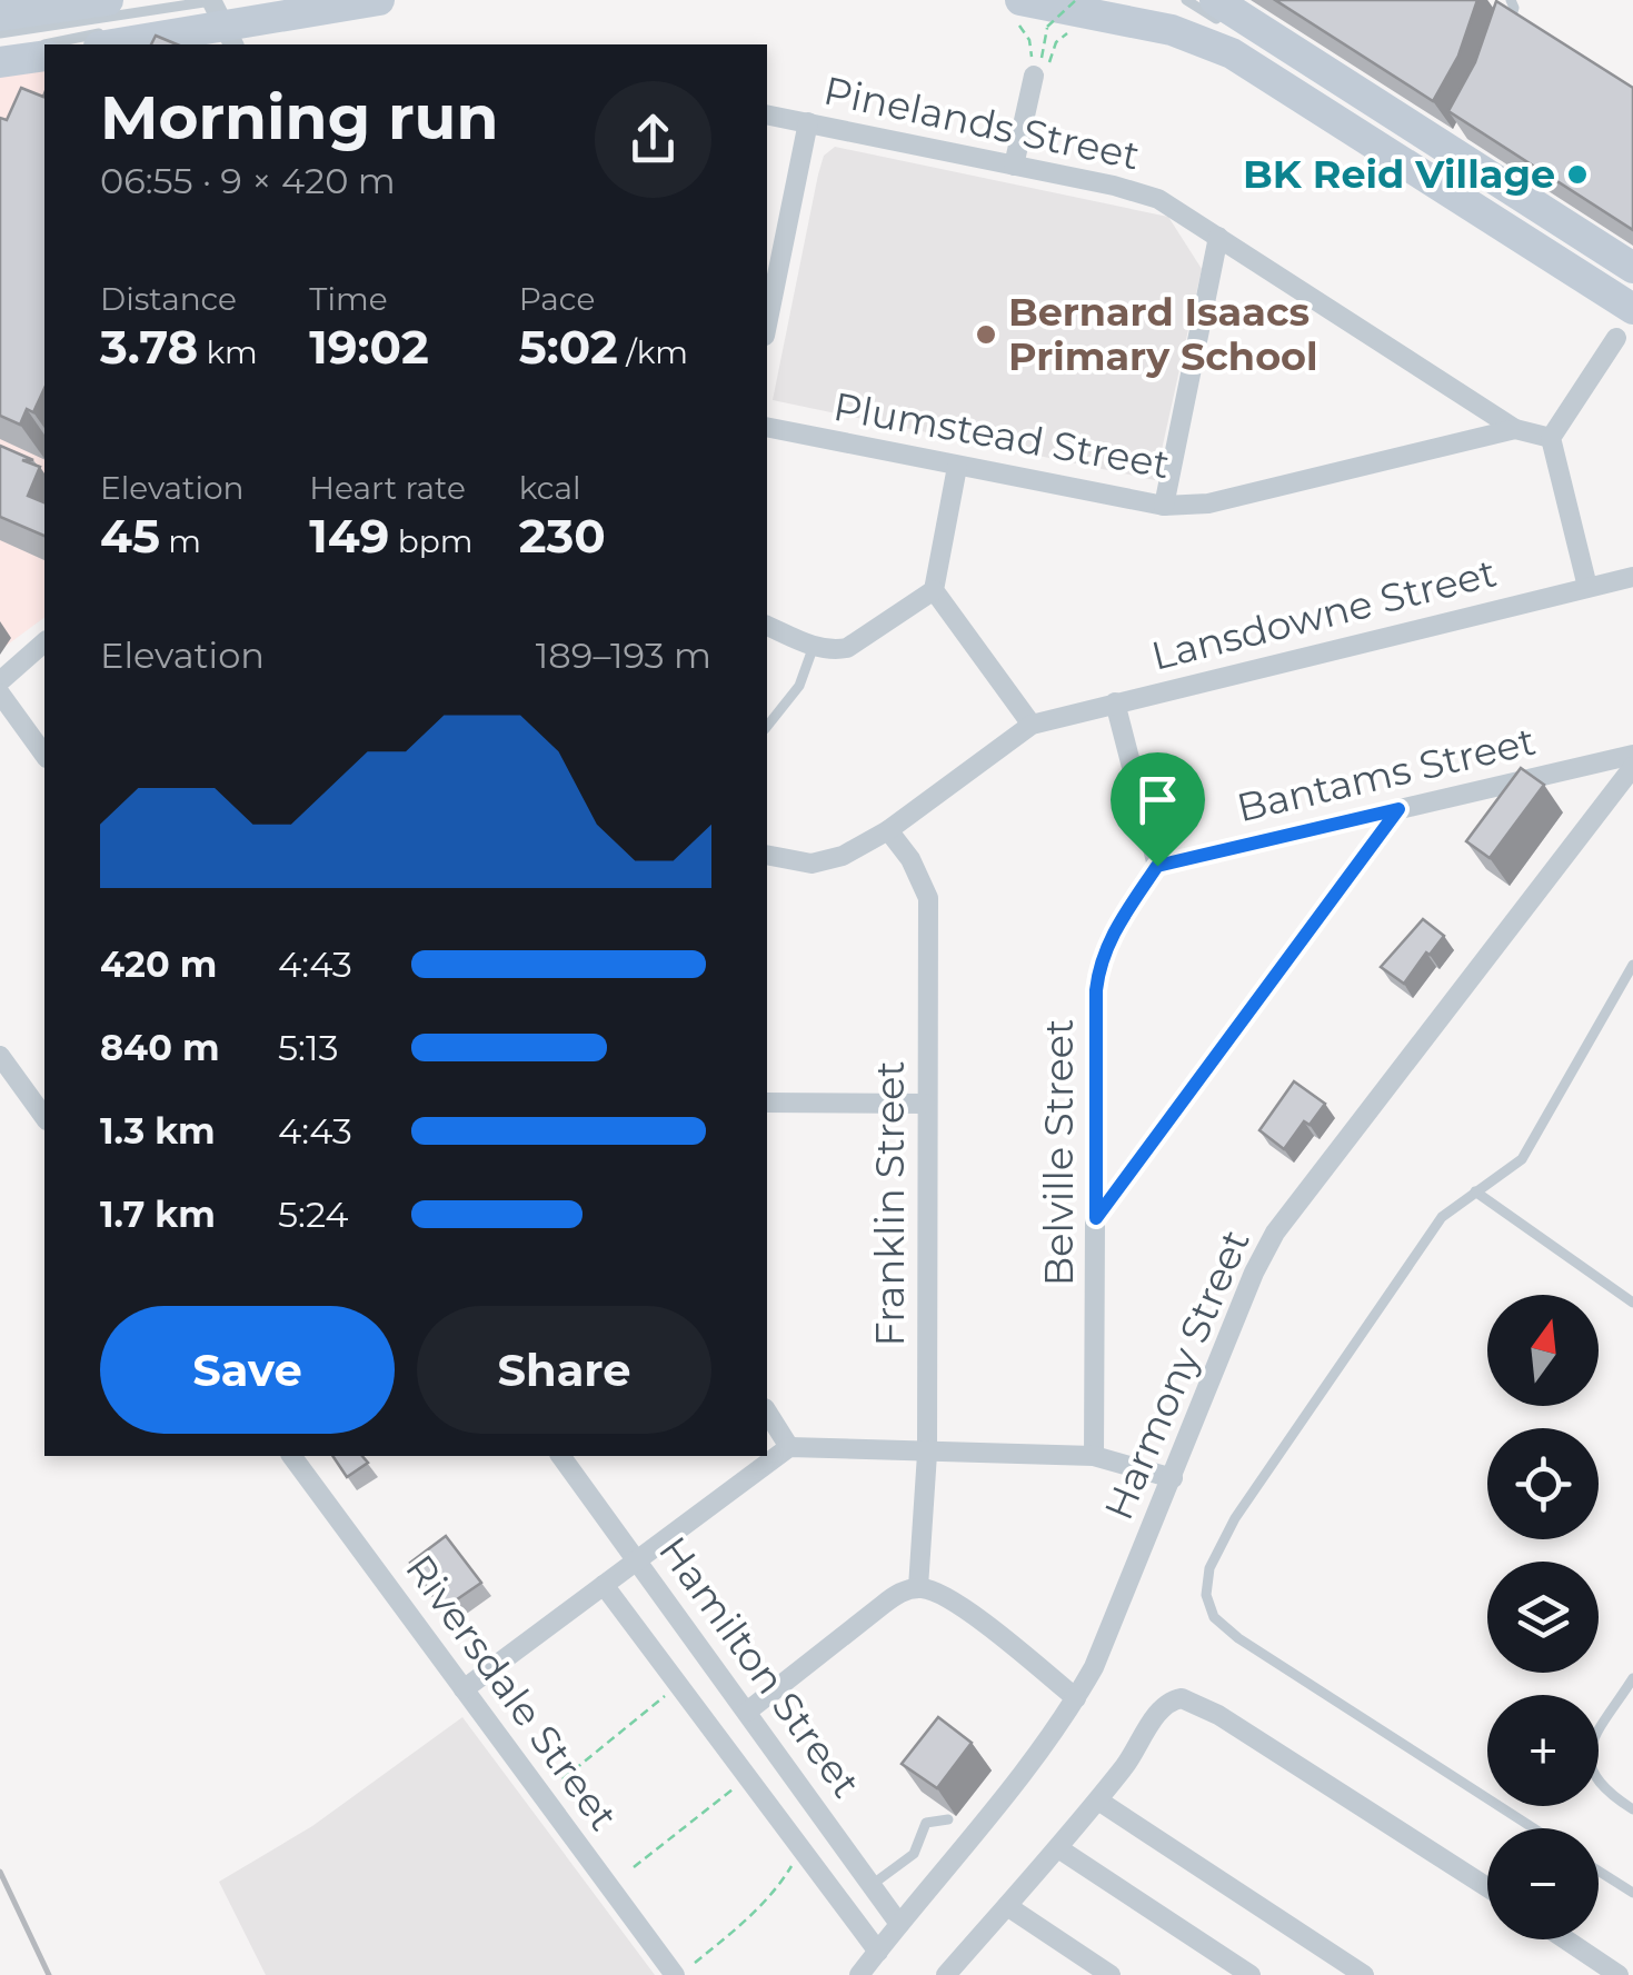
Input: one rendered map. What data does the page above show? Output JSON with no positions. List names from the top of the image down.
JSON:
{
  "streets": {
    "street": [
      "Pinelands Street",
      "Plumstead Street",
      "Lansdowne Street",
      "Bantams Street",
      "Belville Street",
      "Franklin Street",
      "Harmony Street",
      "Hamilton Street",
      "Riversdale Street"
    ]
  },
  "crossings": [
    ["Pinelands Street", "Plumstead Street"],
    ["Bantams Street", "Belville Street"],
    ["Harmony Street", "Hamilton Street"]
  ],
  "places": ["BK Reid Village", "Bernard Isaacs Primary School"],
  "north": "top",
  "page": {
    "heading": ["Morning run", "06:55 · 9 × 420 m"],
    "stats": [
      ["Distance", "3.78 km"],
      ["Time", "19:02"],
      ["Pace", "5:02 /km"],
      ["Elevation", "45 m"],
      ["Heart rate", "149 bpm"],
      ["kcal", "230"]
    ],
    "chart": ["Elevation", "189–193 m"],
    "list": [
      {
        "name": "420 m",
        "note": "4:43"
      },
      {
        "name": "840 m",
        "note": "5:13"
      },
      {
        "name": "1.3 km",
        "note": "4:43"
      },
      {
        "name": "1.7 km",
        "note": "5:24"
      }
    ],
    "buttons": ["Save", "Share"],
    "map_buttons": ["+", "−"]
  }
}
